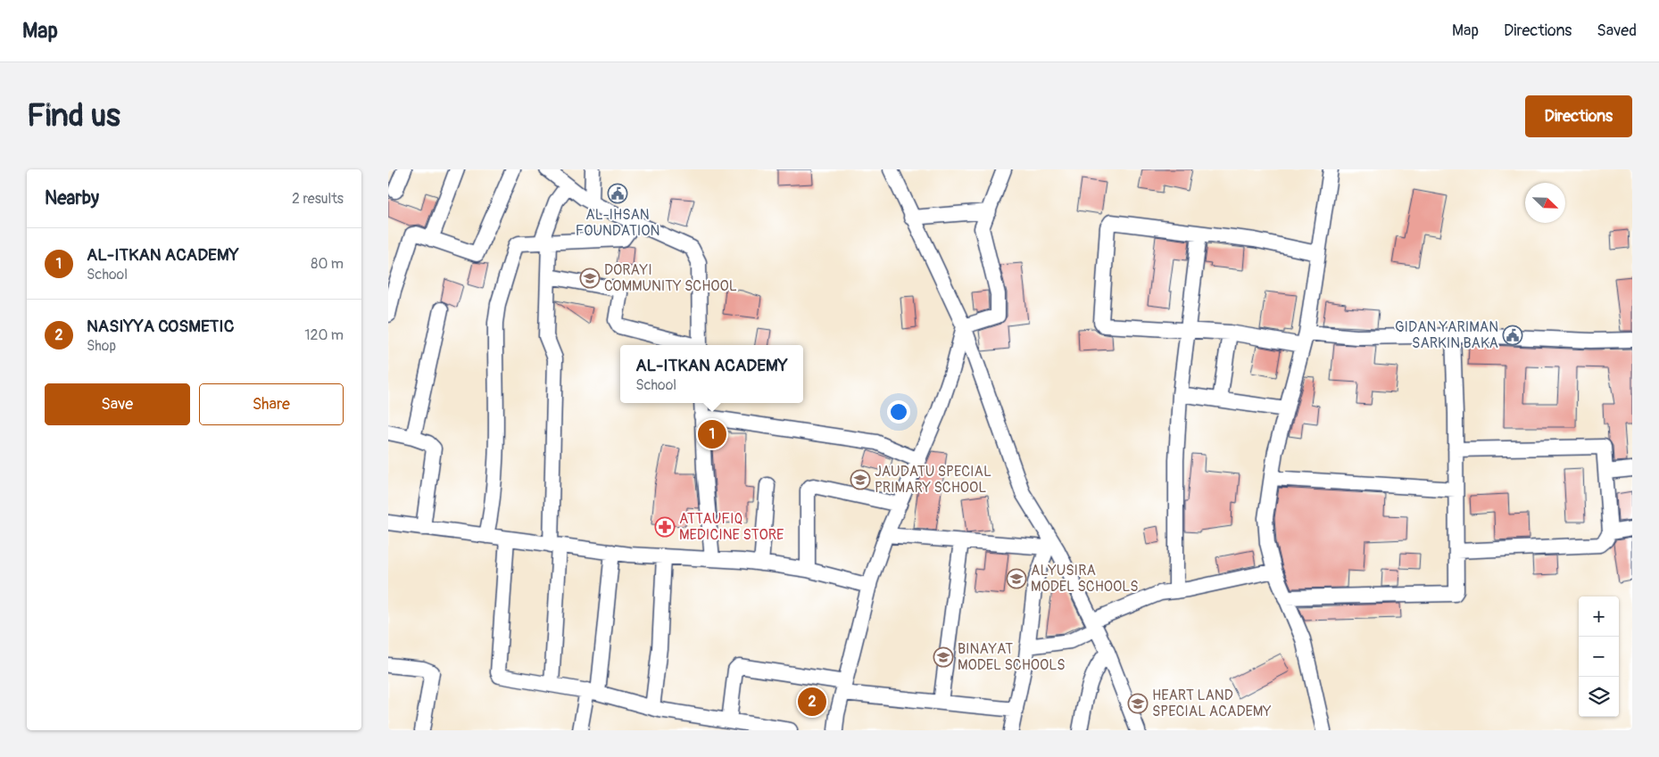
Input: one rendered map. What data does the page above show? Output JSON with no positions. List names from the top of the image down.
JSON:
{
  "places": {
    "public building": ["AL-IHSAN FOUNDATION", "GIDAN YARIMAN SARKIN BAKA"],
    "school or university": [
      "DORAYI COMMUNITY SCHOOL",
      "JAUDATU SPECIAL PRIMARY SCHOOL",
      "ALYUSIRA MODEL SCHOOLS",
      "BINAYAT MODEL SCHOOLS",
      "HEART LAND SPECIAL ACADEMY"
    ],
    "pharmacy": ["ATTAUFIQ MEDICINE STORE"]
  },
  "north": "bottom right",
  "page": {
    "header": "Map",
    "nav": ["Map", "Directions", "Saved"],
    "buttons": [
      "Directions",
      ["Save", "Share"]
    ],
    "title": "Find us",
    "heading": ["Nearby", "2 results"],
    "list": [
      {
        "mark": "1",
        "name": "AL-ITKAN ACADEMY",
        "note": "School",
        "value": "80 m"
      },
      {
        "mark": "2",
        "name": "NASIYYA COSMETIC",
        "note": "Shop",
        "value": "120 m"
      }
    ],
    "popup": ["AL-ITKAN ACADEMY", "School"],
    "pins": ["1", "2"],
    "map_buttons": ["+", "−"]
  }
}
